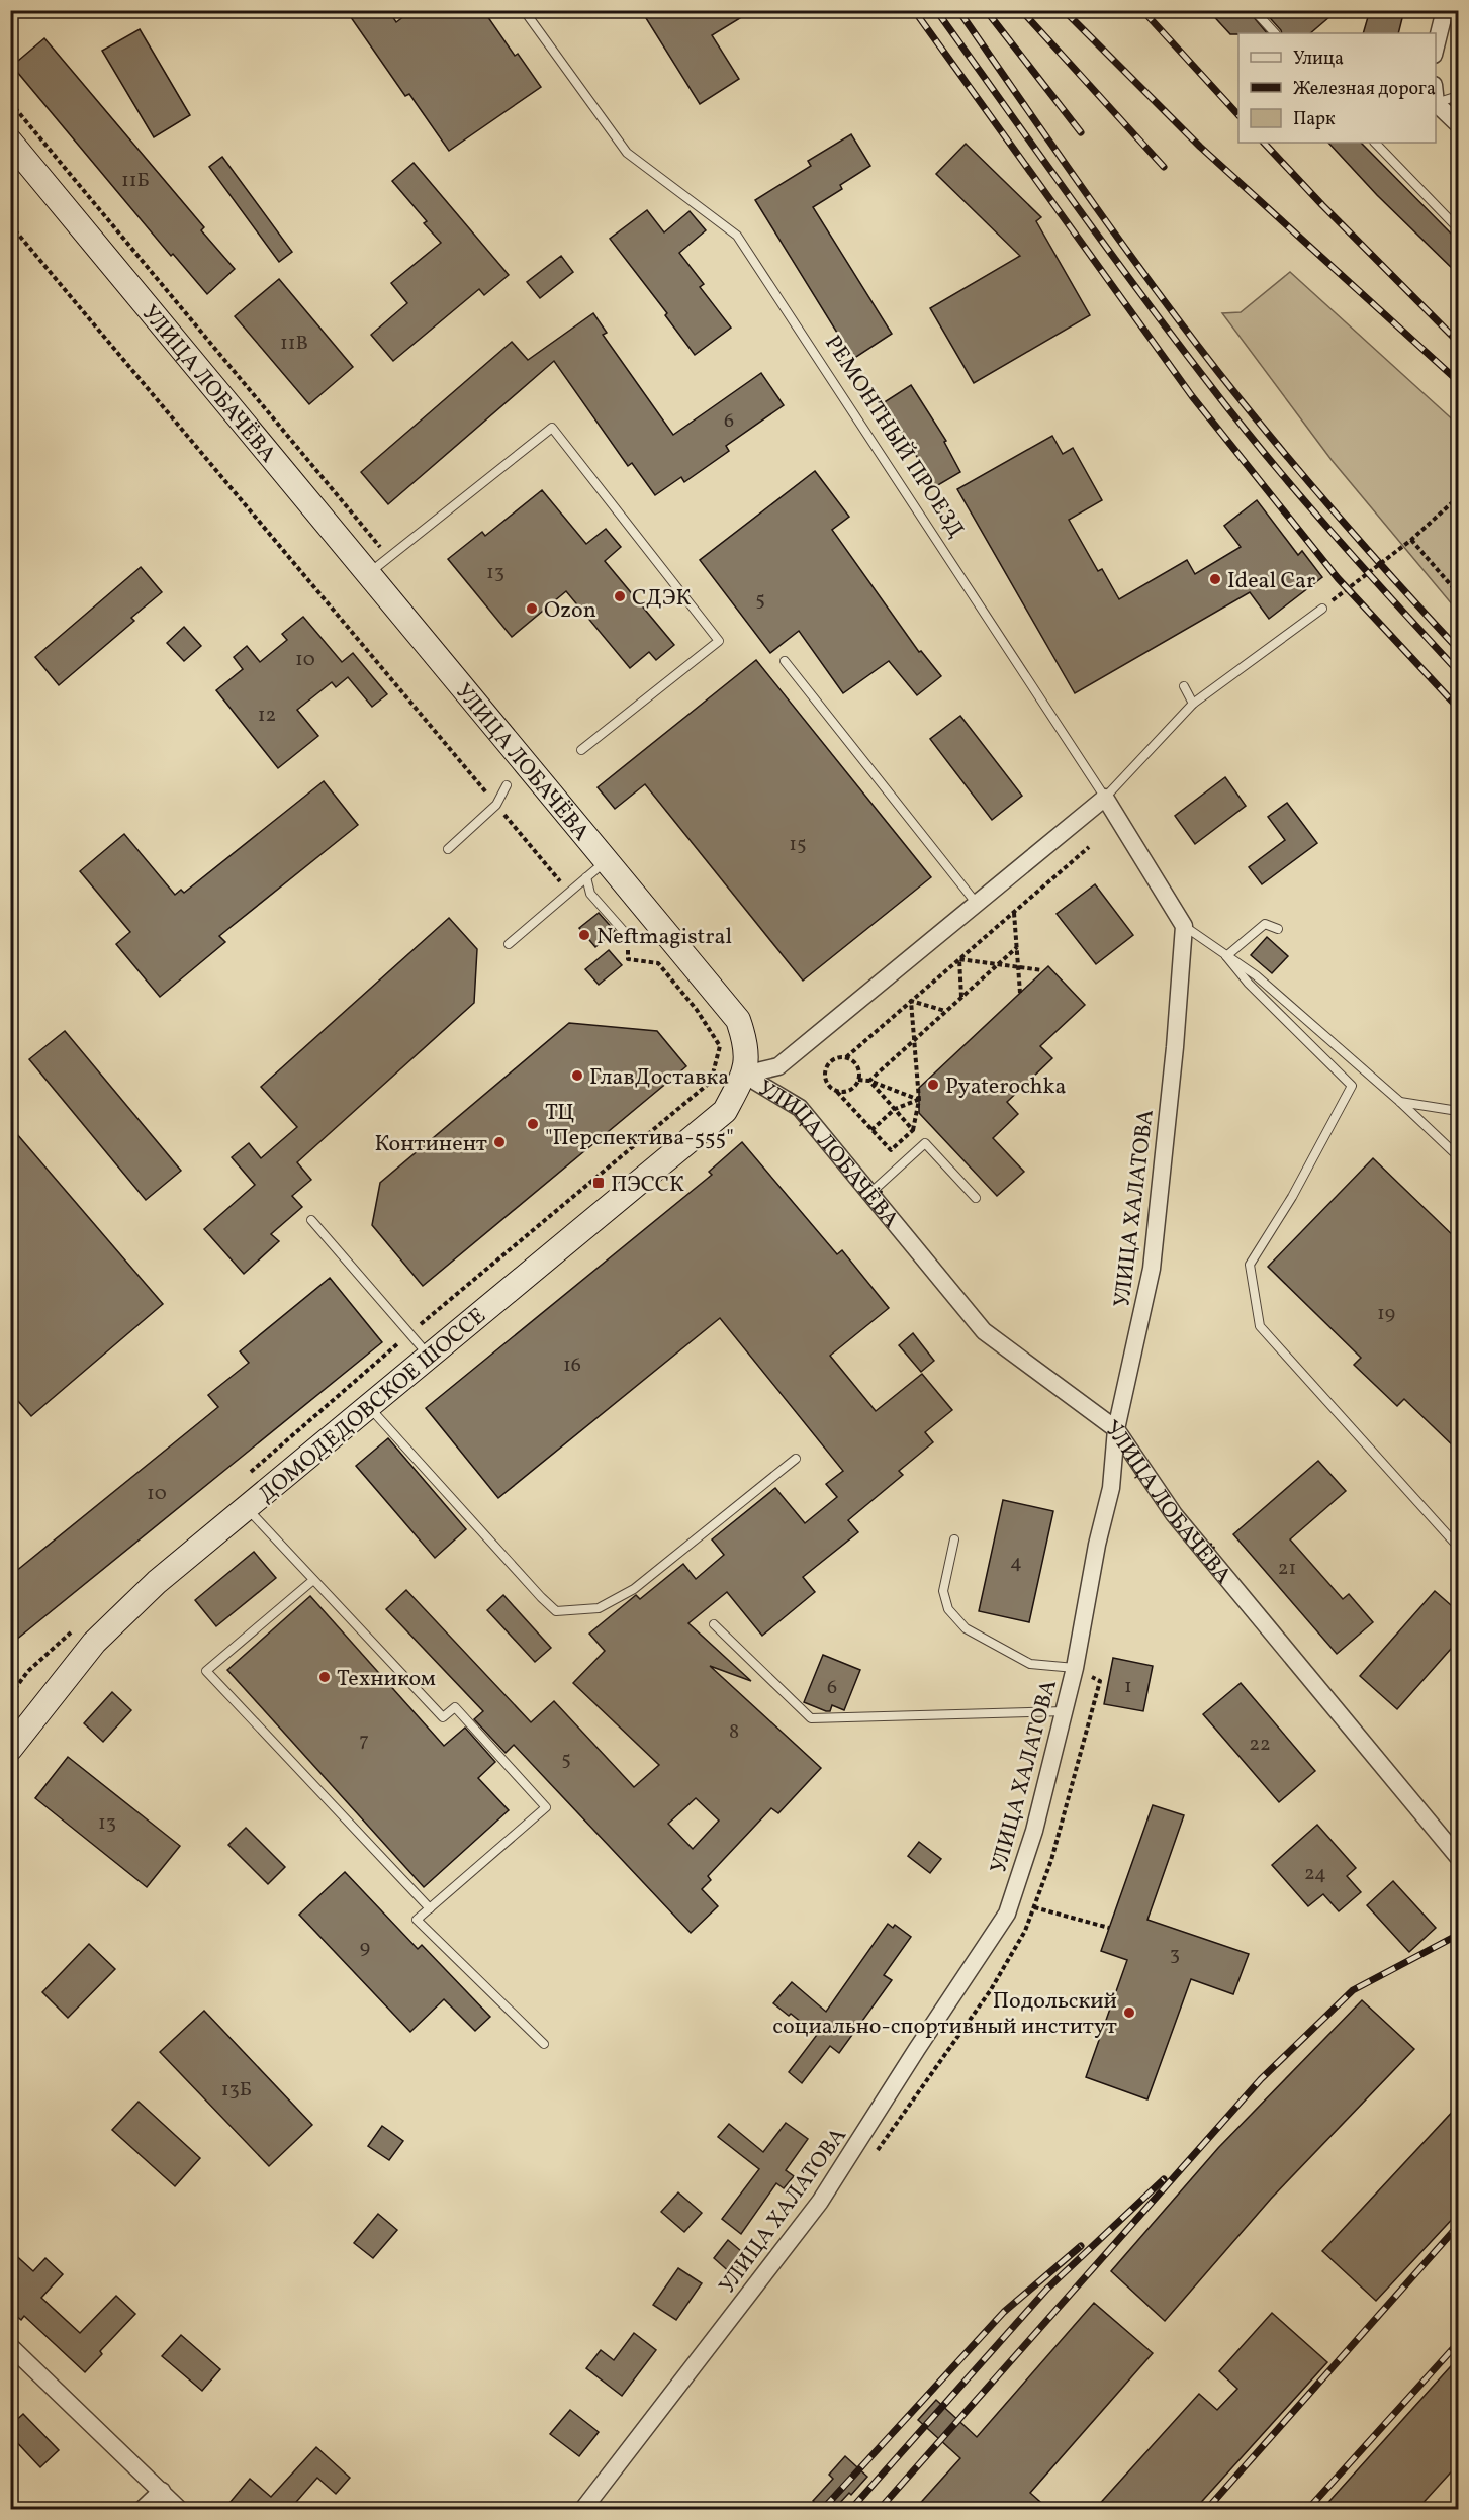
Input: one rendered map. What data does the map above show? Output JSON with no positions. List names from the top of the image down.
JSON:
{
  "streets": {
    "main road": ["УЛИЦА ЛОБАЧЁВА", "ДОМОДЕДОВСКОЕ ШОССЕ"],
    "street": ["РЕМОНТНЫЙ ПРОЕЗД", "УЛИЦА ХАЛАТОВА"]
  },
  "crossings": [
    ["УЛИЦА ЛОБАЧЁВА", "УЛИЦА ХАЛАТОВА"],
    ["УЛИЦА ЛОБАЧЁВА", "ДОМОДЕДОВСКОЕ ШОССЕ"],
    ["РЕМОНТНЫЙ ПРОЕЗД", "УЛИЦА ХАЛАТОВА"]
  ],
  "places": {
    "other": [
      "Ideal Car",
      "СДЭК",
      "Ozon",
      "Neftmagistral",
      "ГлавДоставка",
      "Pyaterochka",
      "ТЦ \"Перспектива-555\"",
      "Континент",
      "Техником",
      "Подольский социально-спортивный институт"
    ],
    "transit": ["ПЭССК"]
  },
  "house_numbers": [
    "11Б",
    "11В",
    "6",
    "13",
    "5",
    "10",
    "12",
    "15",
    "19",
    "16",
    "10",
    "4",
    "21",
    "1",
    "6",
    "8",
    "7",
    "22",
    "5",
    "13",
    "24",
    "9",
    "3",
    "13Б"
  ],
  "legend": ["Улица", "Железная дорога", "Парк"]
}
